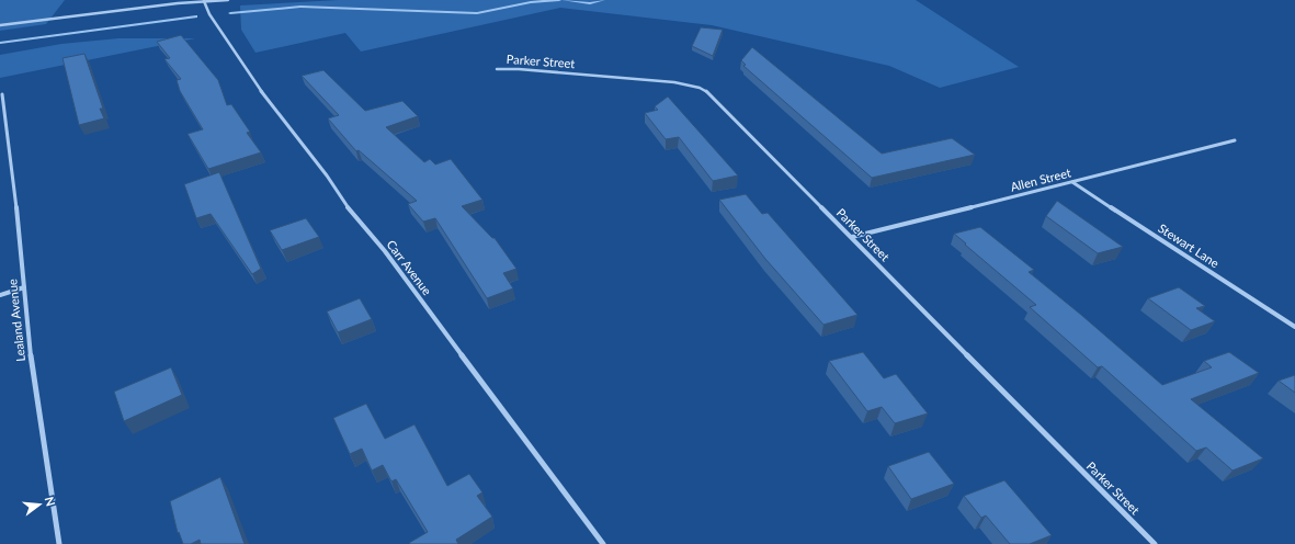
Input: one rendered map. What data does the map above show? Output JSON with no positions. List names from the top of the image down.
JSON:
{
  "streets": {
    "street": [
      "Parker Street",
      "Allen Street",
      "Stewart Lane",
      "Carr Avenue",
      "Lealand Avenue"
    ]
  },
  "crossings": [
    ["Parker Street", "Allen Street"],
    ["Allen Street", "Stewart Lane"]
  ],
  "north": "right"
}
